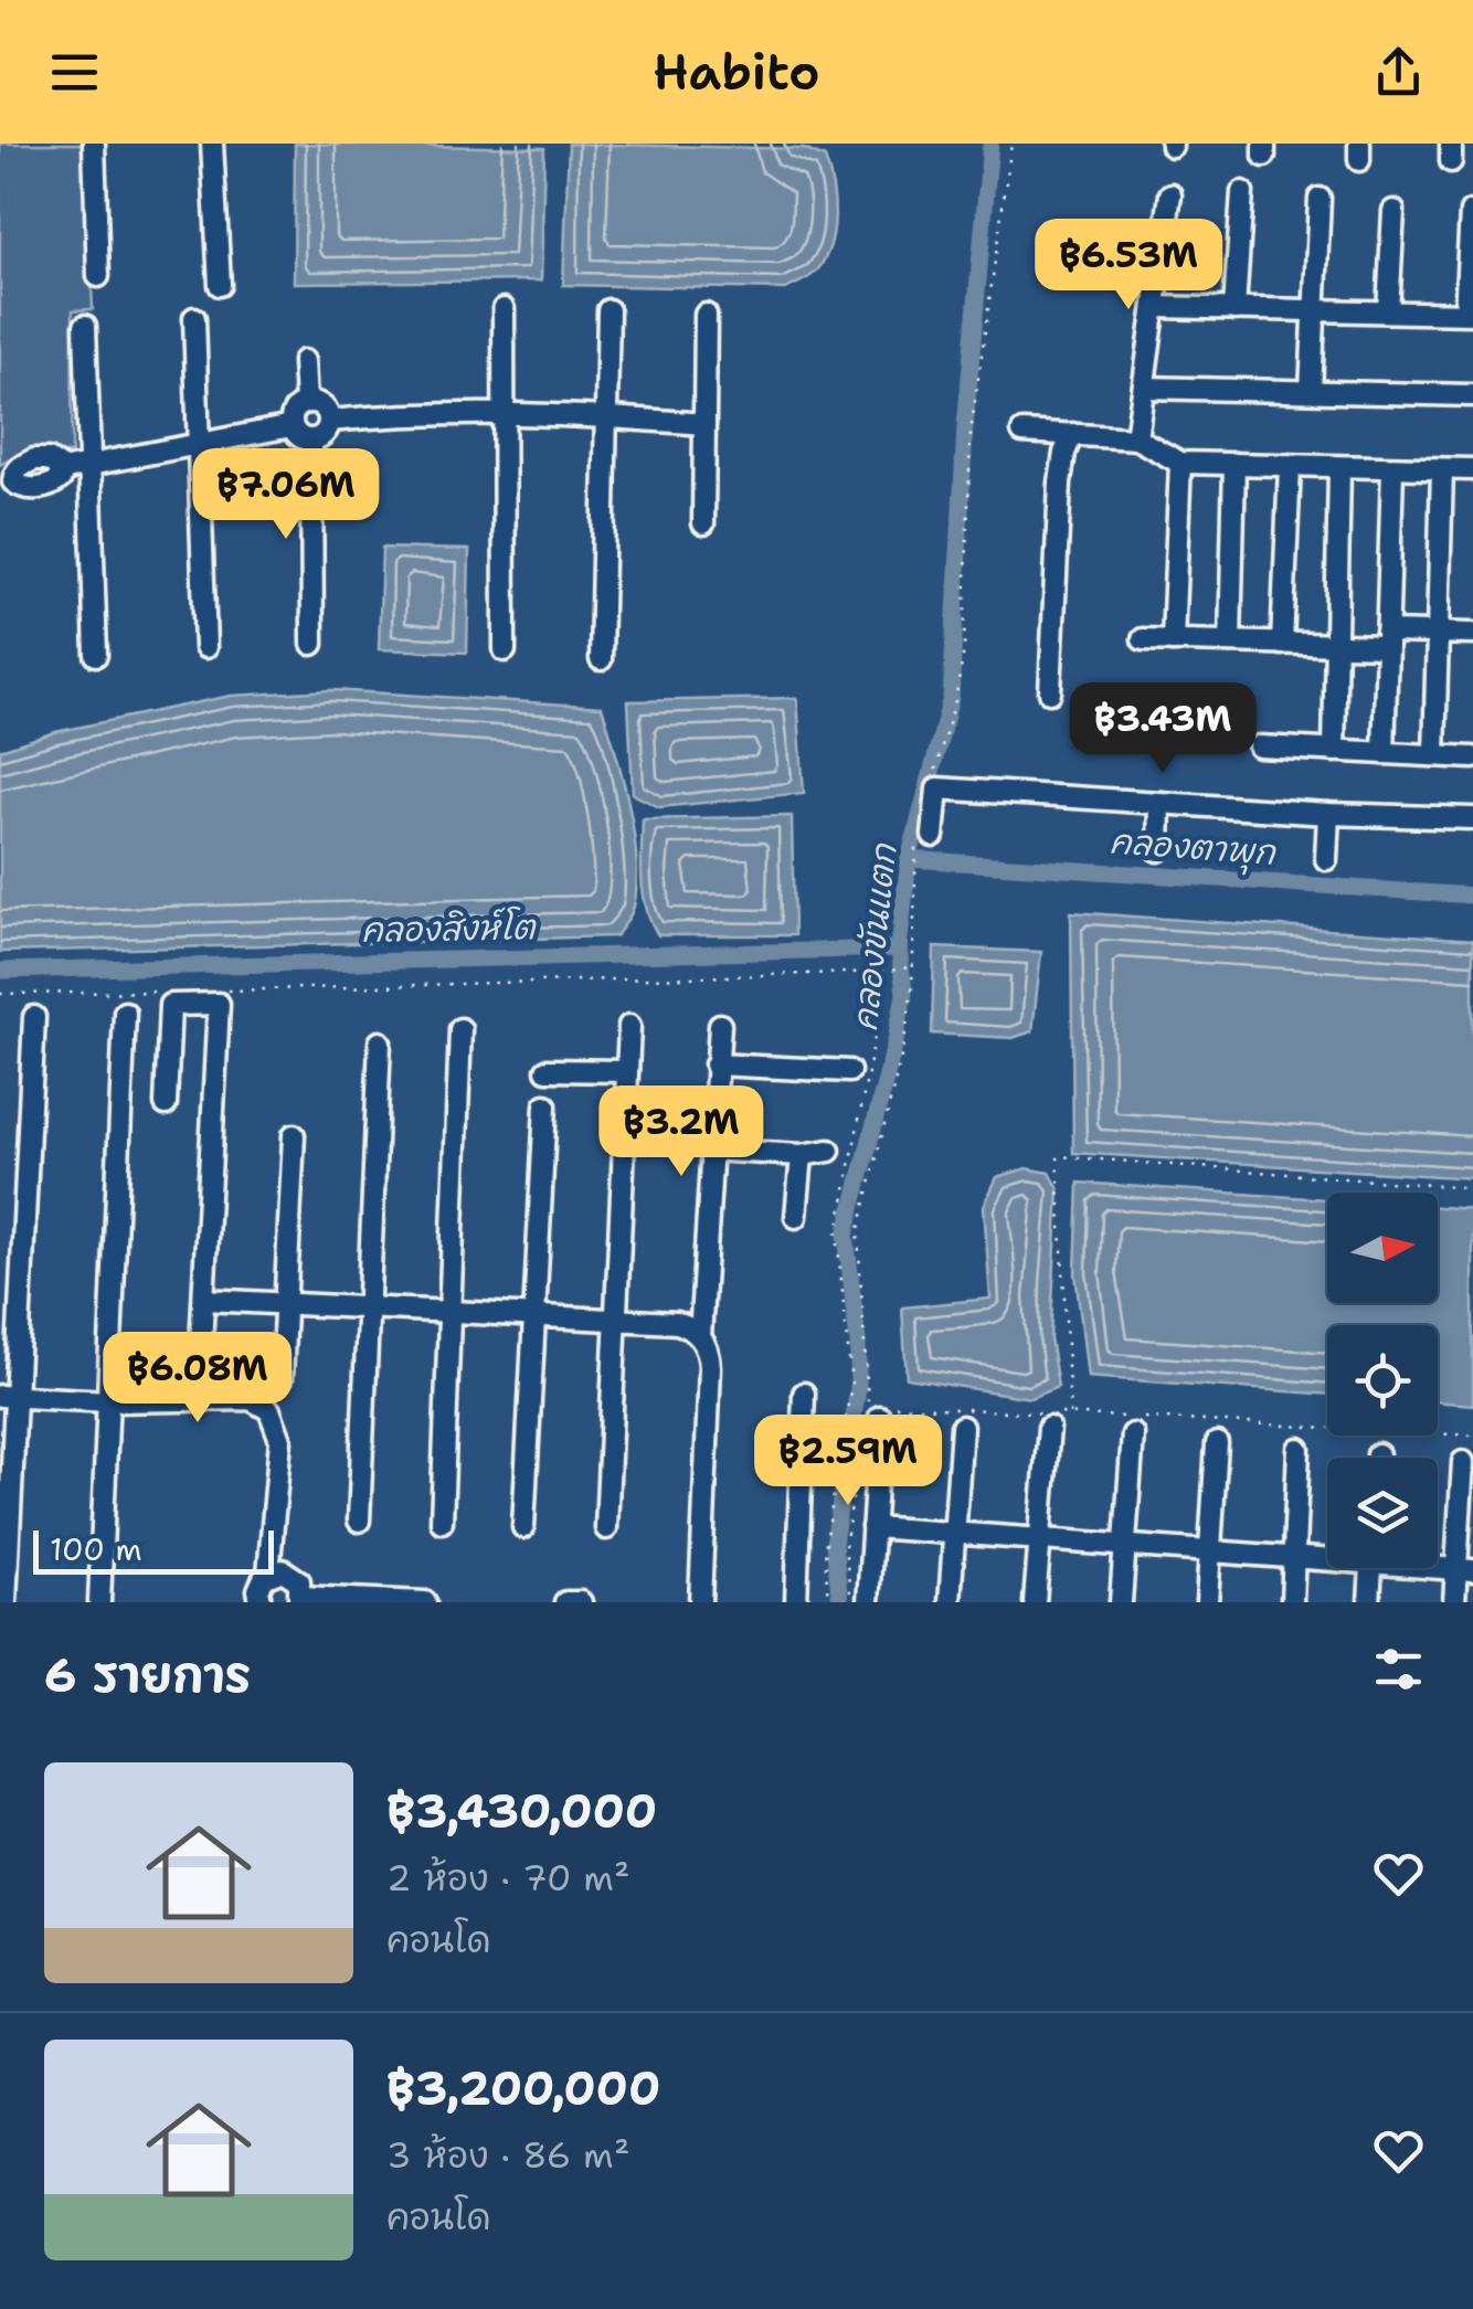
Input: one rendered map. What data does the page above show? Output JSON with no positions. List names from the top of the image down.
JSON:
{
  "water": ["คลองตาพุก", "คลองสิงห์โต", "คลองขันแตก"],
  "scale_bar": "100 m",
  "north": "right",
  "page": {
    "header": "Habito",
    "price": [
      "฿6.53M",
      "฿7.06M",
      "฿3.43M",
      "฿3.2M",
      "฿6.08M",
      "฿2.59M"
    ],
    "scale": "100 m",
    "heading": "6 รายการ",
    "list": [
      {
        "name": "฿3,430,000",
        "note": "2 ห้อง · 70 m² · คอนโด"
      },
      {
        "name": "฿3,200,000",
        "note": "3 ห้อง · 86 m² · คอนโด"
      }
    ]
  }
}
